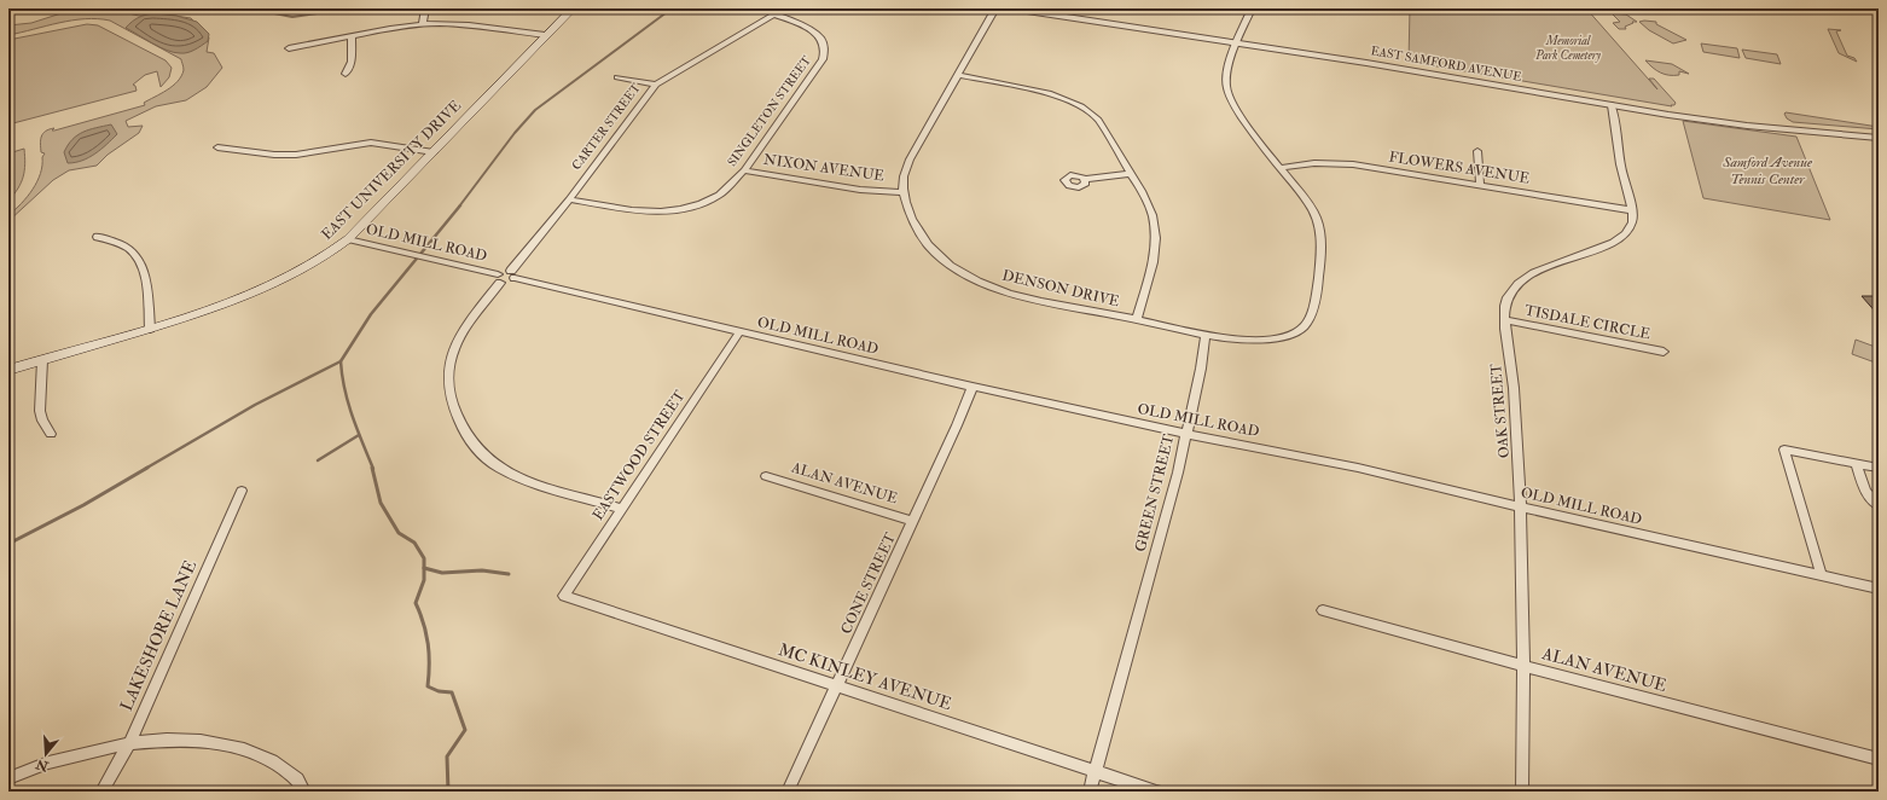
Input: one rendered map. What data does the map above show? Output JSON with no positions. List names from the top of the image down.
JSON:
{
  "streets": {
    "main road": ["EAST UNIVERSITY DRIVE"],
    "street": [
      "EAST SAMFORD AVENUE",
      "SINGLETON STREET",
      "CARTER STREET",
      "NIXON AVENUE",
      "FLOWERS AVENUE",
      "OLD MILL ROAD",
      "DENSON DRIVE",
      "TISDALE CIRCLE",
      "OAK STREET",
      "EASTWOOD STREET",
      "ALAN AVENUE",
      "GREEN STREET",
      "CONE STREET",
      "LAKESHORE LANE",
      "MC KINLEY AVENUE"
    ]
  },
  "crossings": [
    ["SINGLETON STREET", "CARTER STREET"],
    ["SINGLETON STREET", "NIXON AVENUE"],
    ["CARTER STREET", "OLD MILL ROAD"],
    ["NIXON AVENUE", "DENSON DRIVE"],
    ["FLOWERS AVENUE", "OAK STREET"],
    ["EAST UNIVERSITY DRIVE", "OLD MILL ROAD"],
    ["OLD MILL ROAD", "OAK STREET"],
    ["OLD MILL ROAD", "EASTWOOD STREET"],
    ["OLD MILL ROAD", "GREEN STREET"],
    ["OLD MILL ROAD", "CONE STREET"],
    ["DENSON DRIVE", "GREEN STREET"],
    ["TISDALE CIRCLE", "OAK STREET"],
    ["OAK STREET", "ALAN AVENUE"],
    ["EASTWOOD STREET", "MC KINLEY AVENUE"],
    ["ALAN AVENUE", "CONE STREET"],
    ["GREEN STREET", "MC KINLEY AVENUE"],
    ["CONE STREET", "MC KINLEY AVENUE"]
  ],
  "parks": ["Memorial Park Cemetery", "Samford Avenue Tennis Center"],
  "north": "bottom"
}
